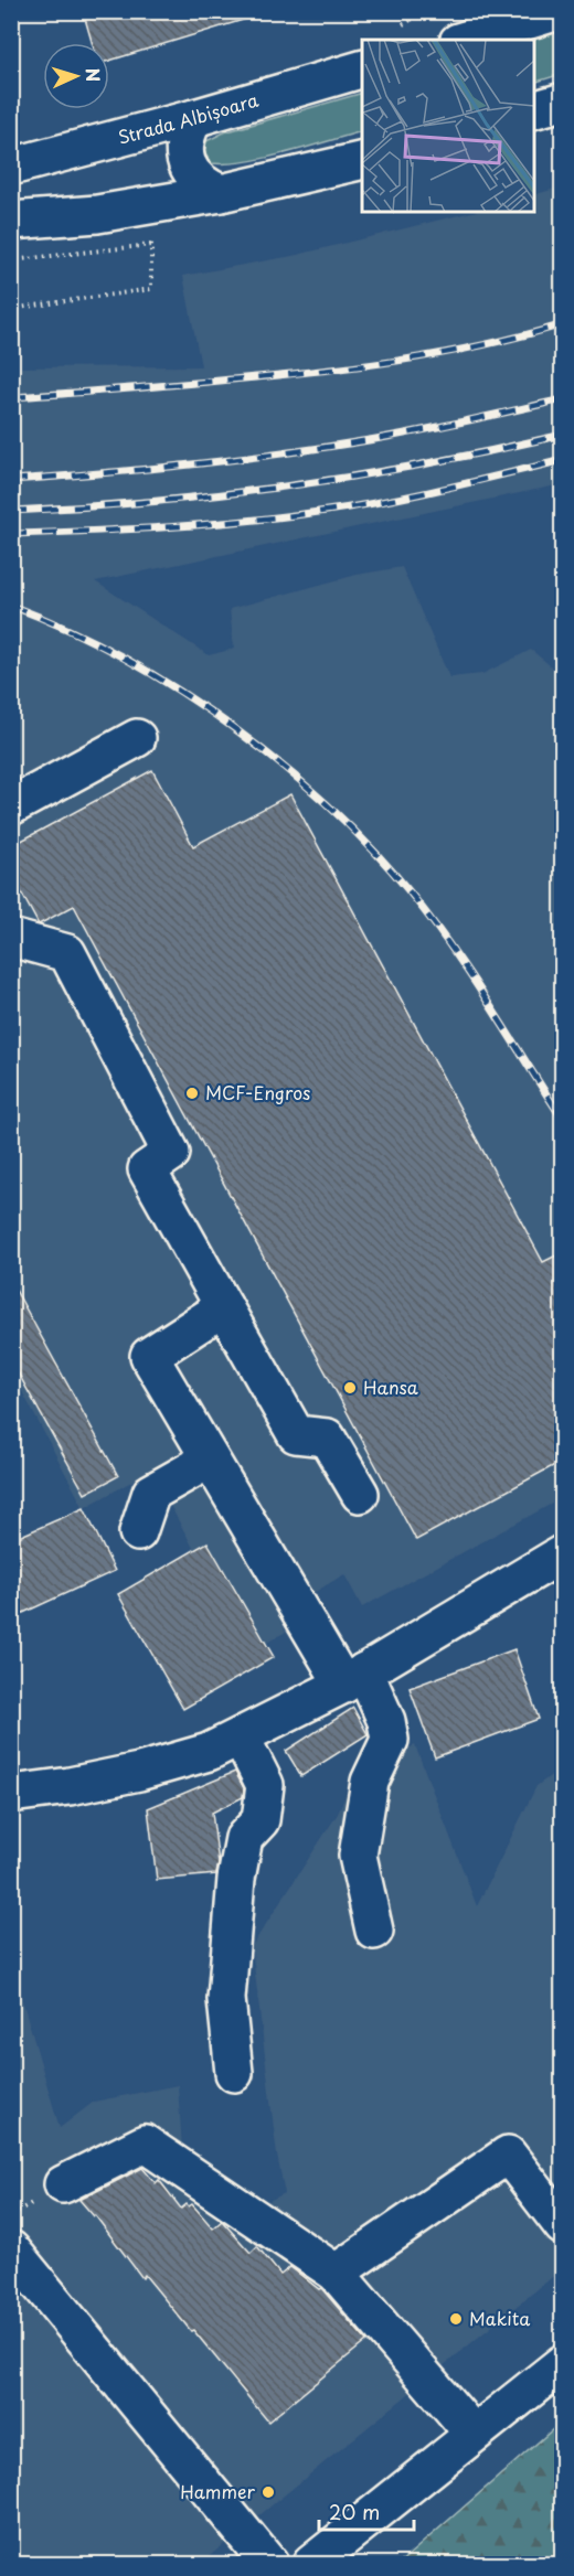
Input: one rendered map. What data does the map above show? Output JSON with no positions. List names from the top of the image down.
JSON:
{
  "streets": {
    "main road": ["Strada Albișoara"]
  },
  "places": [
    "MCF-Engros",
    "Hansa",
    "Makita",
    "Hammer"
  ],
  "scale_bar": "20 m",
  "north": "right"
}
